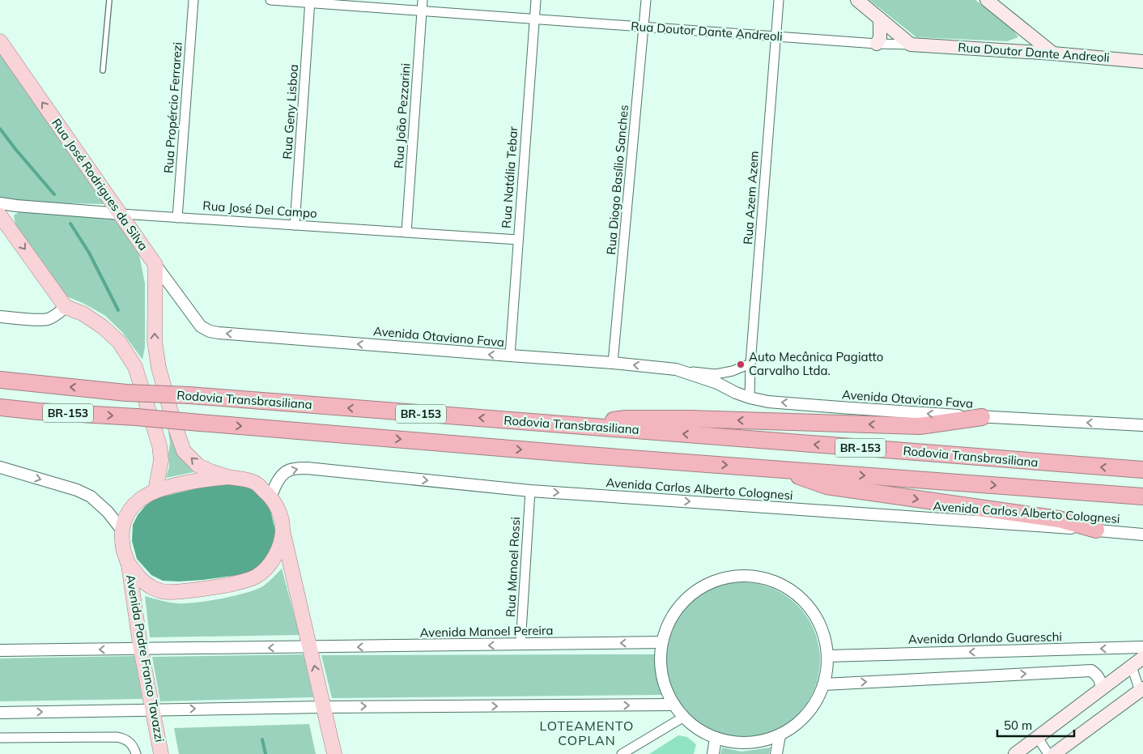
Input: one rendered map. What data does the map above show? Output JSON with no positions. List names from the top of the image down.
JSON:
{
  "streets": {
    "highway": ["Rodovia Transbrasiliana", "BR-153"],
    "main road": ["Rua Doutor Dante Andreoli", "Rua José Rodrigues da Silva", "Avenida Padre Franco Tavazzi"],
    "street": [
      "Rua Propércio Ferrarezi",
      "Rua Geny Lisboa",
      "Rua João Pezzarini",
      "Rua Natália Tebar",
      "Rua Diogo Basílio Sanches",
      "Rua Azem Azem",
      "Rua José Del Campo",
      "Avenida Otaviano Fava",
      "Avenida Carlos Alberto Colognesi",
      "Rua Manoel Rossi",
      "Avenida Manoel Pereira",
      "Avenida Orlando Guareschi"
    ]
  },
  "crossings": [
    ["Rua Doutor Dante Andreoli", "Rua Geny Lisboa"],
    ["Rua Doutor Dante Andreoli", "Rua João Pezzarini"],
    ["Rua Doutor Dante Andreoli", "Rua Natália Tebar"],
    ["Rua Doutor Dante Andreoli", "Rua Diogo Basílio Sanches"],
    ["Rua Doutor Dante Andreoli", "Rua Azem Azem"],
    ["Rua Propércio Ferrarezi", "Rua José Del Campo"],
    ["Rua Geny Lisboa", "Rua José Del Campo"],
    ["Rua João Pezzarini", "Rua José Del Campo"],
    ["Rua Natália Tebar", "Rua José Del Campo"],
    ["Rua Natália Tebar", "Avenida Otaviano Fava"],
    ["Rua Diogo Basílio Sanches", "Avenida Otaviano Fava"],
    ["Rua José Rodrigues da Silva", "Rua José Del Campo"],
    ["Rua José Rodrigues da Silva", "Avenida Otaviano Fava"],
    ["Rua Azem Azem", "Avenida Otaviano Fava"],
    ["Avenida Carlos Alberto Colognesi", "Rua Manoel Rossi"],
    ["Avenida Carlos Alberto Colognesi", "Avenida Padre Franco Tavazzi"],
    ["Rua Manoel Rossi", "Avenida Manoel Pereira"]
  ],
  "one_way": ["Avenida Otaviano Fava", "Avenida Carlos Alberto Colognesi"],
  "districts": ["LOTEAMENTO COPLAN"],
  "places": ["Auto Mecânica Pagiatto Carvalho Ltda."],
  "scale_bar": "50 m"
}
